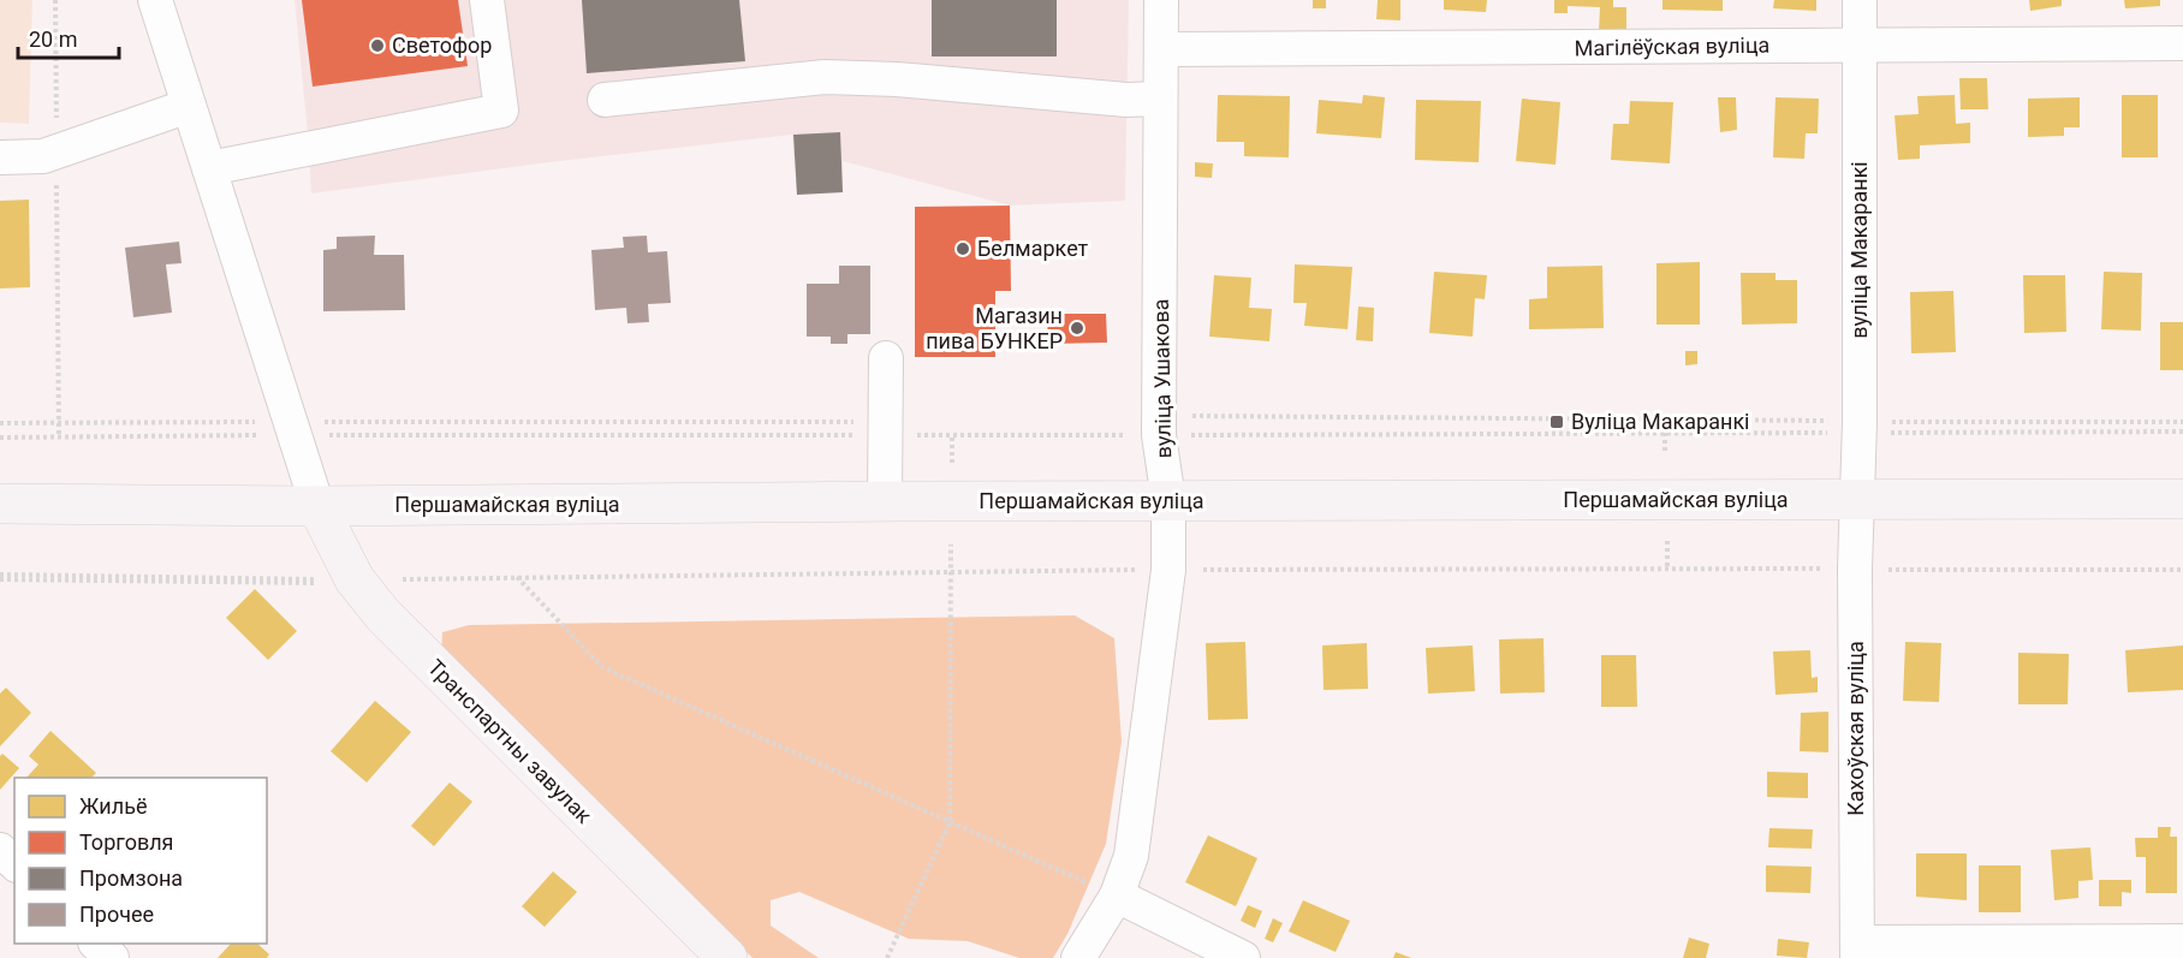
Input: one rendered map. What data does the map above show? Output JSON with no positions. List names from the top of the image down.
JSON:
{
  "streets": {
    "main road": ["Першамайская вуліца", "Транспартны завулак"],
    "street": [
      "Магілёўская вуліца",
      "вуліца Макаранкі",
      "вуліца Ушакова",
      "Кахоўская вуліца"
    ]
  },
  "crossings": [
    ["Магілёўская вуліца", "вуліца Макаранкі"],
    ["Магілёўская вуліца", "вуліца Ушакова"],
    ["вуліца Макаранкі", "Першамайская вуліца"],
    ["вуліца Макаранкі", "Кахоўская вуліца"],
    ["вуліца Ушакова", "Першамайская вуліца"],
    ["Першамайская вуліца", "Кахоўская вуліца"],
    ["Першамайская вуліца", "Транспартны завулак"]
  ],
  "places": {
    "other": ["Светофор", "Белмаркет", "Магазин пива БУНКЕР"],
    "transit": ["Вуліца Макаранкі"]
  },
  "legend": [
    "Жильё",
    "Торговля",
    "Промзона",
    "Прочее"
  ],
  "scale_bar": "20 m"
}
